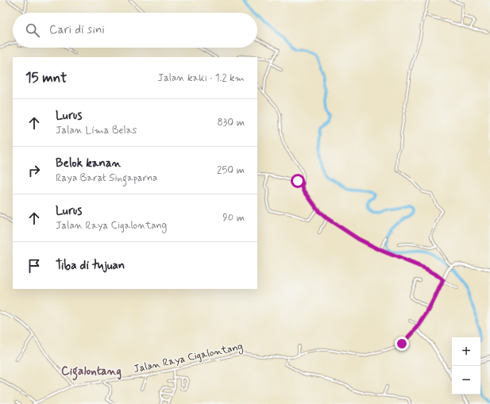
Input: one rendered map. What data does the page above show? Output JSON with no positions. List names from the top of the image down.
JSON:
{
  "streets": {
    "street": ["Jalan Raya Cigalontang"]
  },
  "districts": ["Cigalontang"],
  "page": {
    "search": "Cari di sini",
    "heading": ["15 mnt", "Jalan kaki · 1.2 km"],
    "list": [
      ["Lurus", "Jalan Lima Belas", "830 m"],
      ["Belok kanan", "Raya Barat Singaparna", "250 m"],
      ["Lurus", "Jalan Raya Cigalontang", "90 m"],
      "Tiba di tujuan"
    ],
    "map_buttons": ["+", "−"]
  }
}
